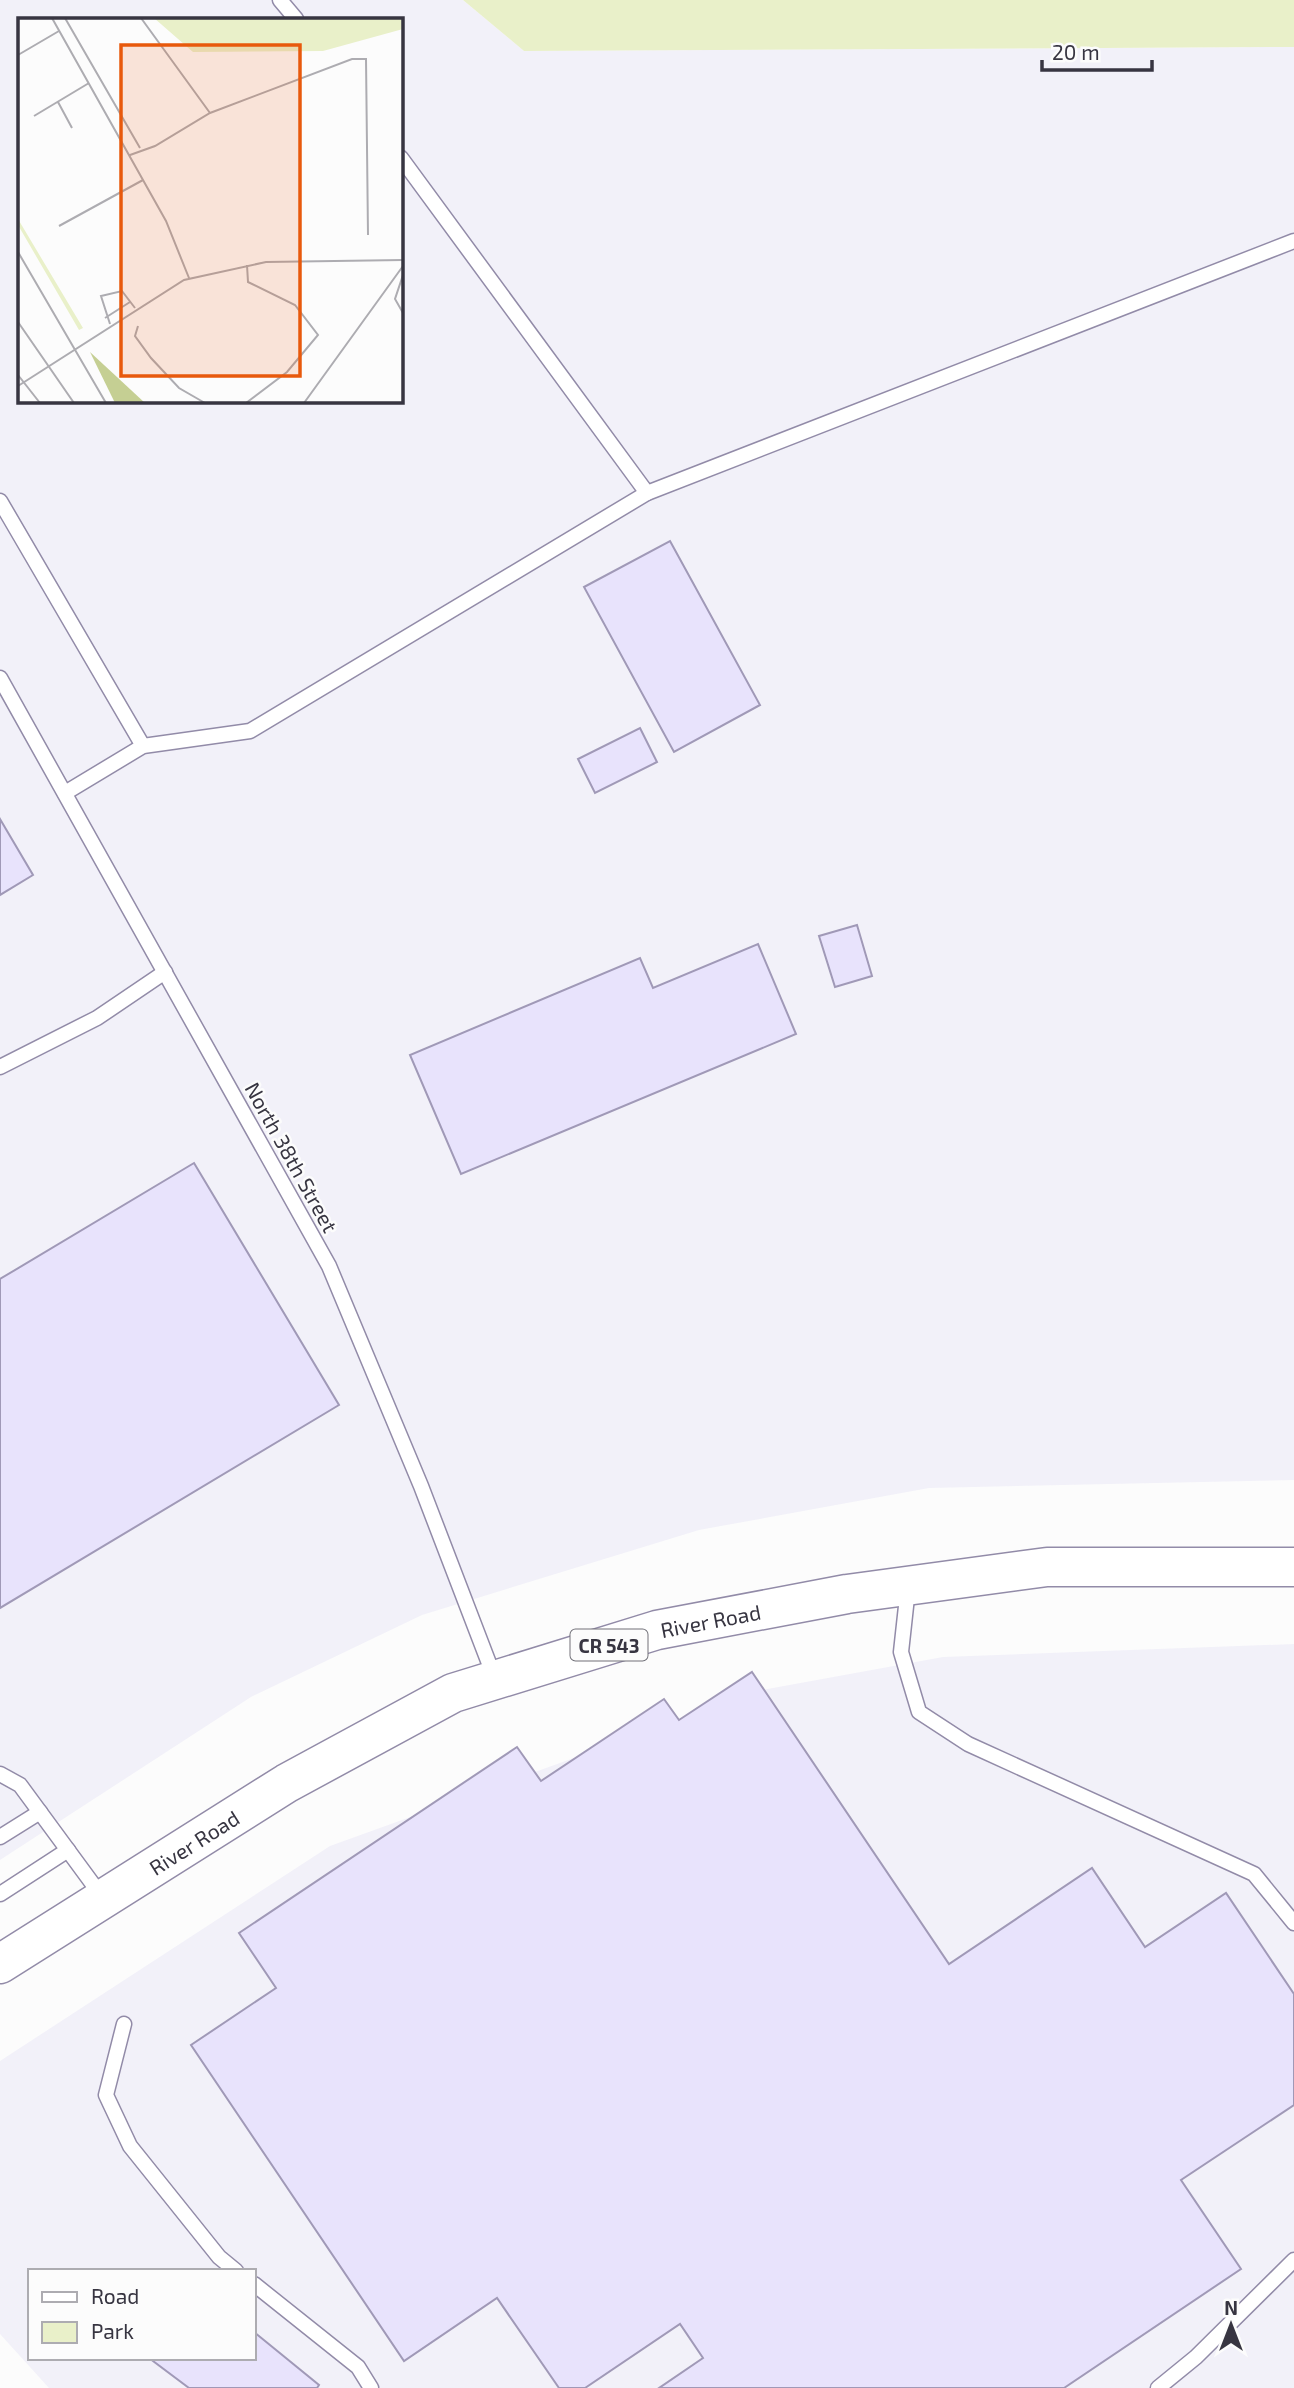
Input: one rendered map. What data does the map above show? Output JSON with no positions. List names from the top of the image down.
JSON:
{
  "streets": {
    "main road": ["River Road", "CR 543"],
    "lane": ["North 38th Street"]
  },
  "crossings": [
    ["North 38th Street", "River Road"]
  ],
  "legend": ["Road", "Park"],
  "scale_bar": "20 m",
  "north": "top"
}
